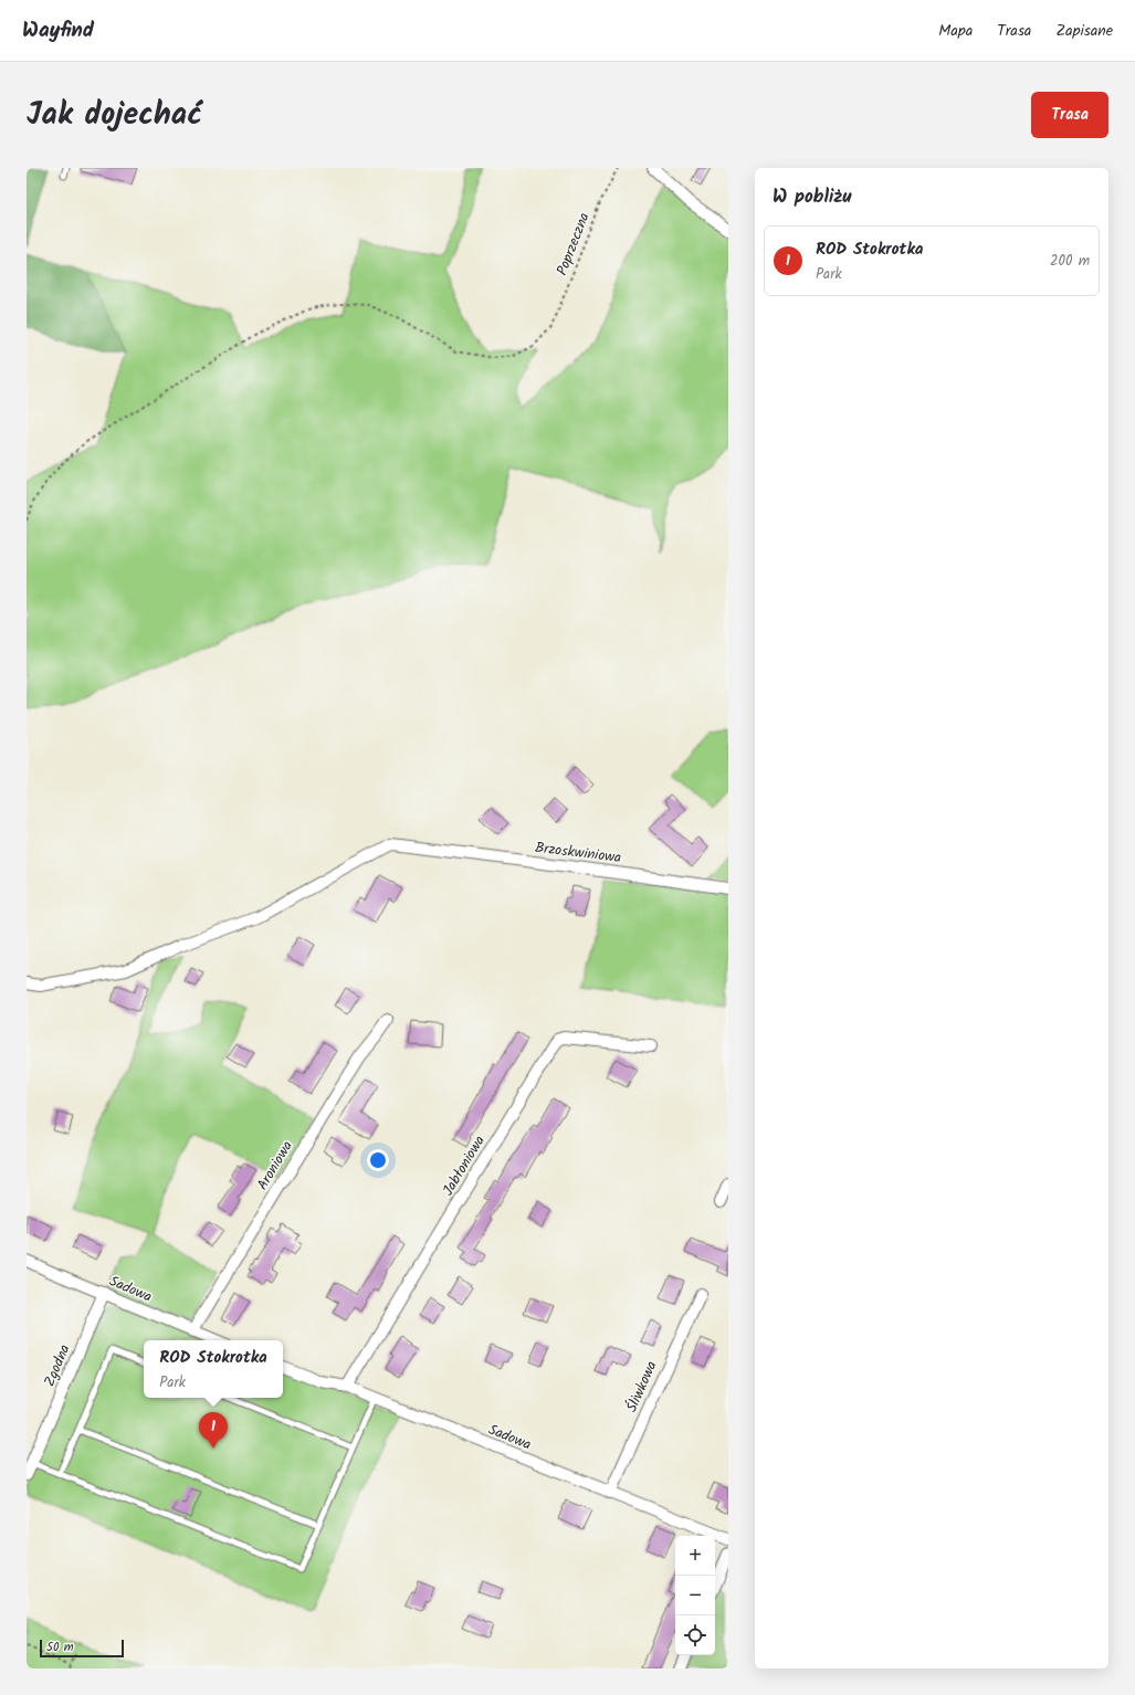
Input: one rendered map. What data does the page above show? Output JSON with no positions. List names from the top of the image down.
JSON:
{
  "streets": {
    "street": [
      "Brzoskwiniowa",
      "Aroniowa",
      "Jabłoniowa",
      "Sadowa",
      "Zgodna",
      "Śliwkowa"
    ],
    "path": ["Poprzeczna"]
  },
  "crossings": [
    ["Aroniowa", "Sadowa"],
    ["Jabłoniowa", "Sadowa"],
    ["Sadowa", "Zgodna"],
    ["Sadowa", "Śliwkowa"]
  ],
  "scale_bar": "50 m",
  "page": {
    "header": "Wayfind",
    "nav": ["Mapa", "Trasa", "Zapisane"],
    "title": "Jak dojechać",
    "buttons": "Trasa",
    "heading": "W pobliżu",
    "list": [
      {
        "mark": "1",
        "name": "ROD Stokrotka",
        "note": "Park",
        "value": "200 m"
      }
    ],
    "popup": ["ROD Stokrotka", "Park"],
    "pins": "1",
    "map_buttons": ["+", "−"],
    "scale": "50 m"
  }
}
